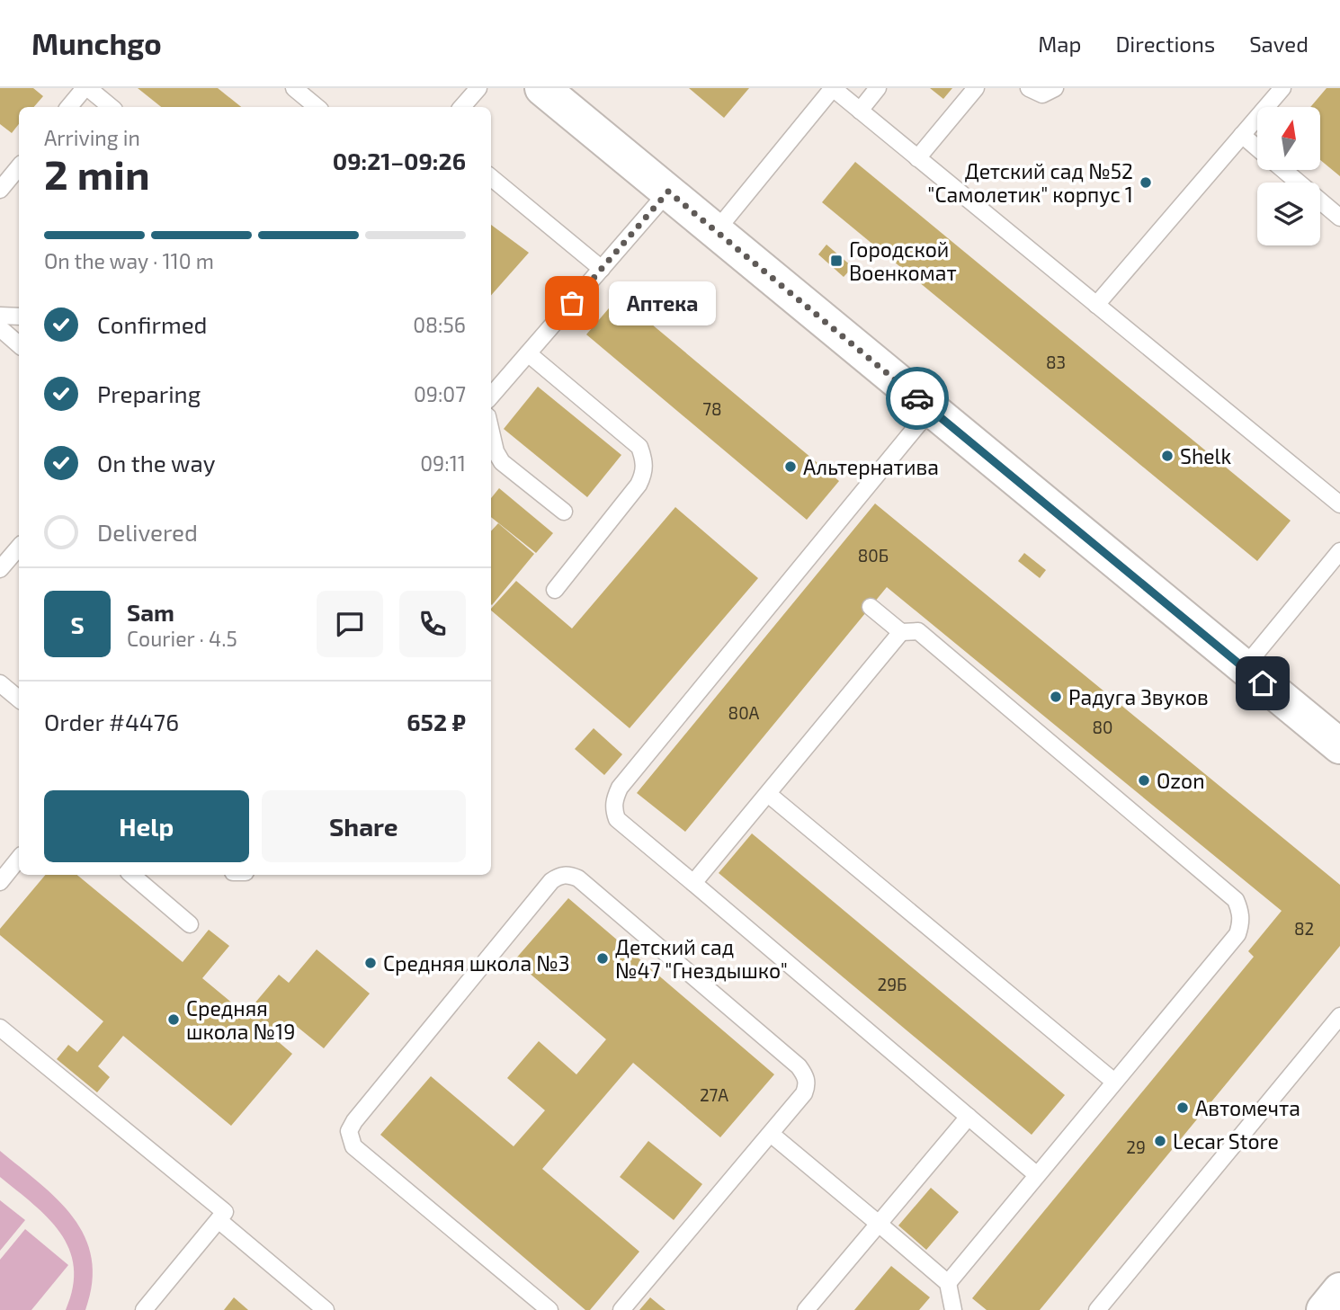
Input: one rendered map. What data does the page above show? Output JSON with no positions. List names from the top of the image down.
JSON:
{
  "places": {
    "other": [
      "Детский сад №52 \"Самолетик\" корпус 1",
      "Аптека",
      "Shelk",
      "Альтернатива",
      "Радуга Звуков",
      "Ozon",
      "Детский сад №47 \"Гнездышко\"",
      "Средняя школа №3",
      "Средняя школа №19",
      "Автомечта",
      "Lecar Store"
    ],
    "transit": ["Городской Военкомат"]
  },
  "house_numbers": [
    "83",
    "78",
    "80Б",
    "80А",
    "80",
    "82",
    "29Б",
    "27А",
    "29"
  ],
  "north": "top",
  "page": {
    "header": "Munchgo",
    "nav": ["Map", "Directions", "Saved"],
    "heading": ["2 min", "Arriving in", "09:21–09:26"],
    "panel": [
      "Sam",
      "Courier · 4.5",
      "Order #4476",
      "652 ₽"
    ],
    "bar": "On the way · 110 m",
    "bubble": "Аптека",
    "list": [
      ["Confirmed", "08:56"],
      ["Preparing", "09:07"],
      ["On the way", "09:11"],
      "Delivered"
    ],
    "round": "S",
    "buttons": ["Help", "Share"]
  }
}
